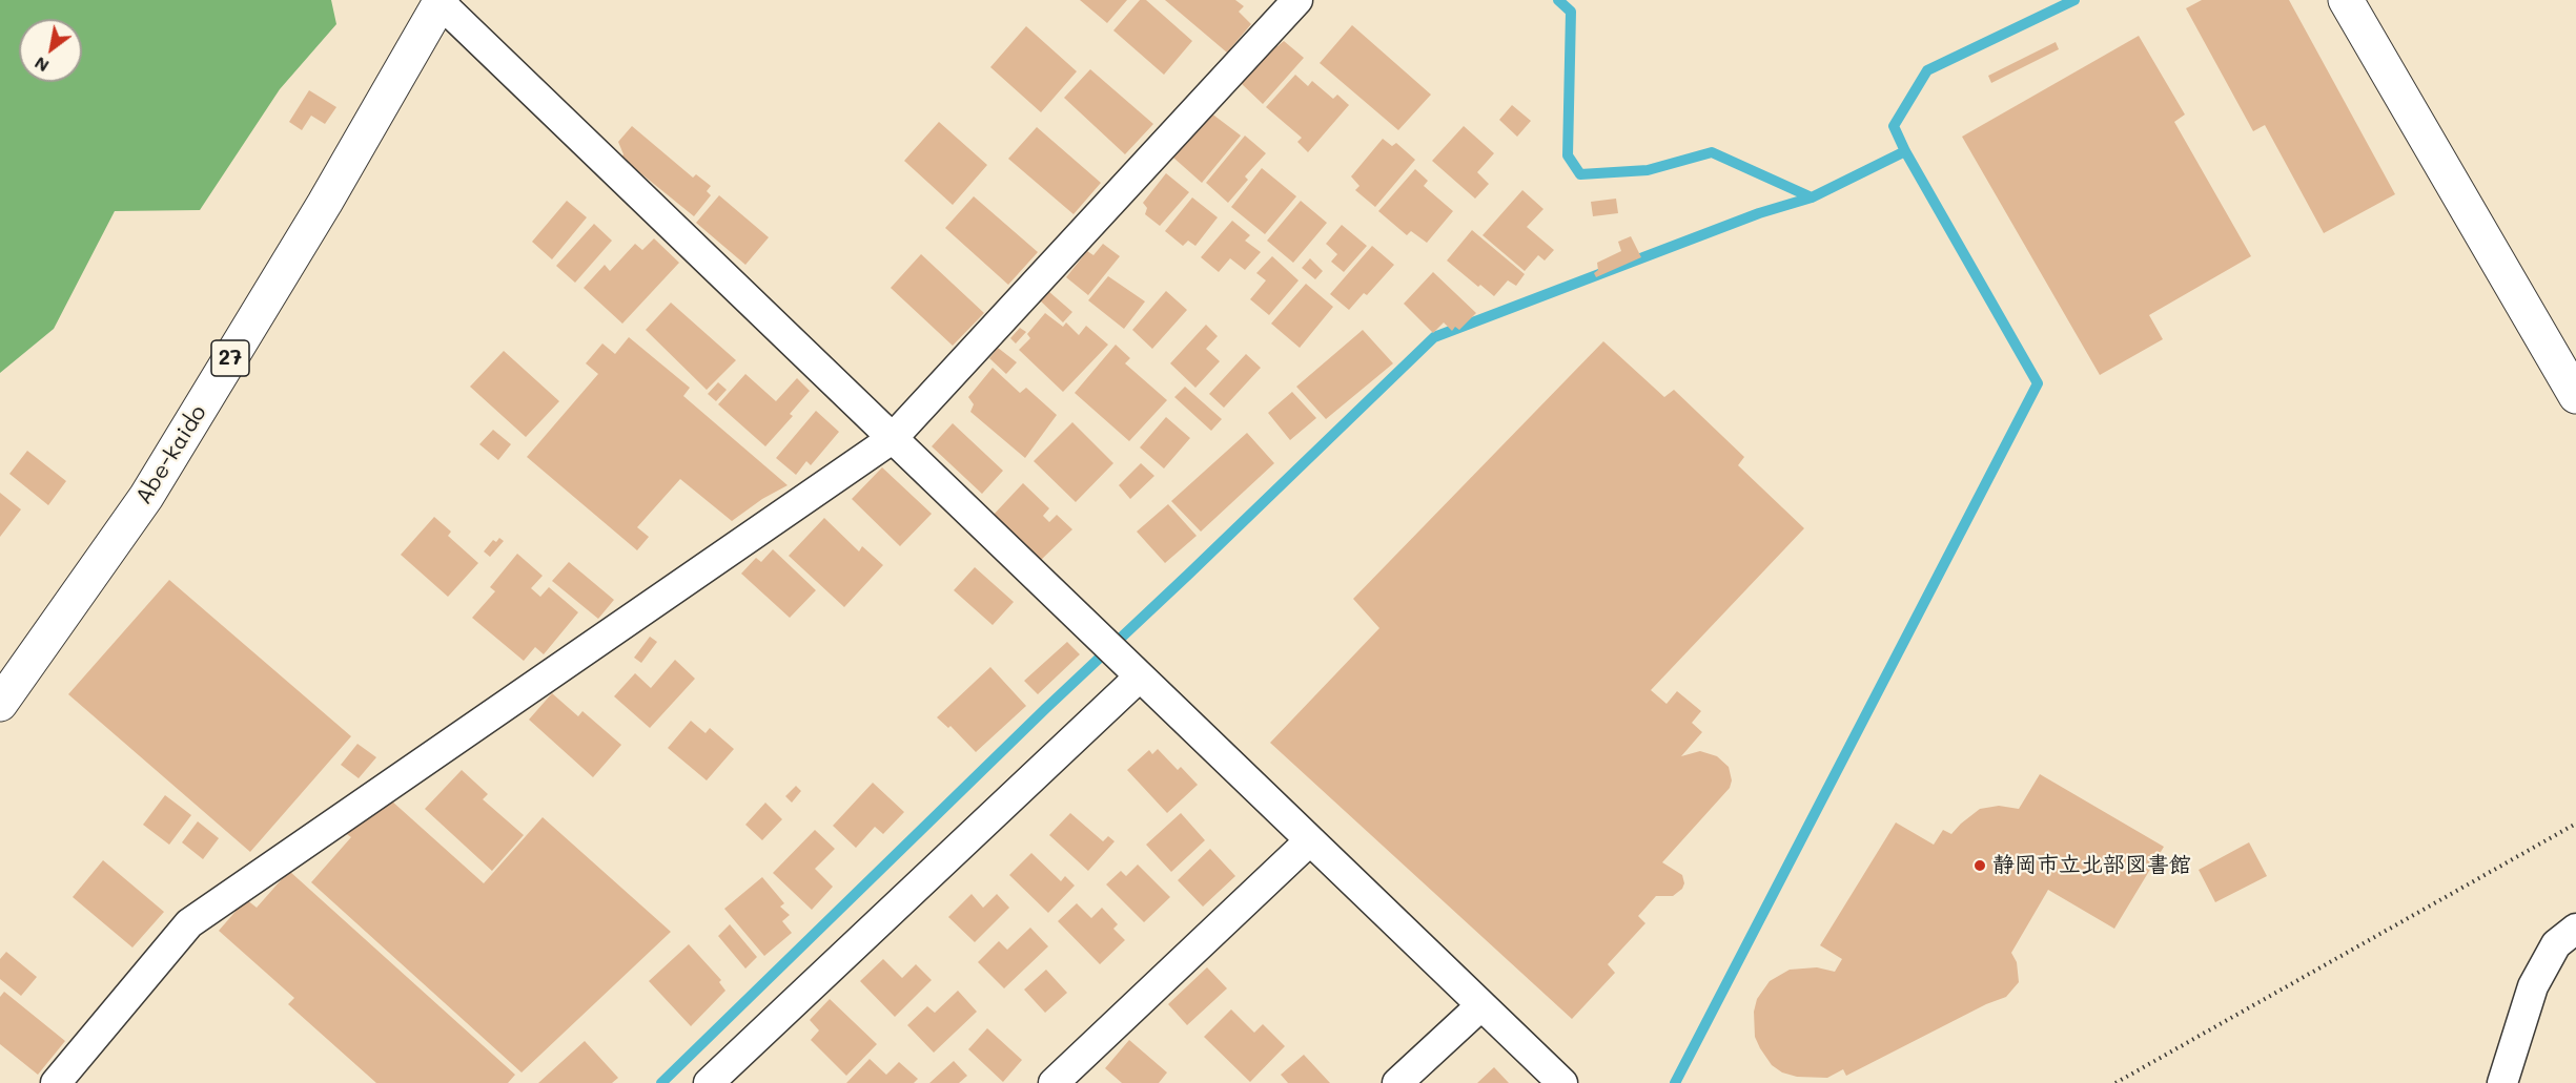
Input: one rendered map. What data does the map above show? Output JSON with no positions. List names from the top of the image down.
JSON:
{
  "streets": {
    "main road": ["27", "Abe-kaido"]
  },
  "places": ["静岡市立北部図書館"],
  "north": "bottom left"
}
